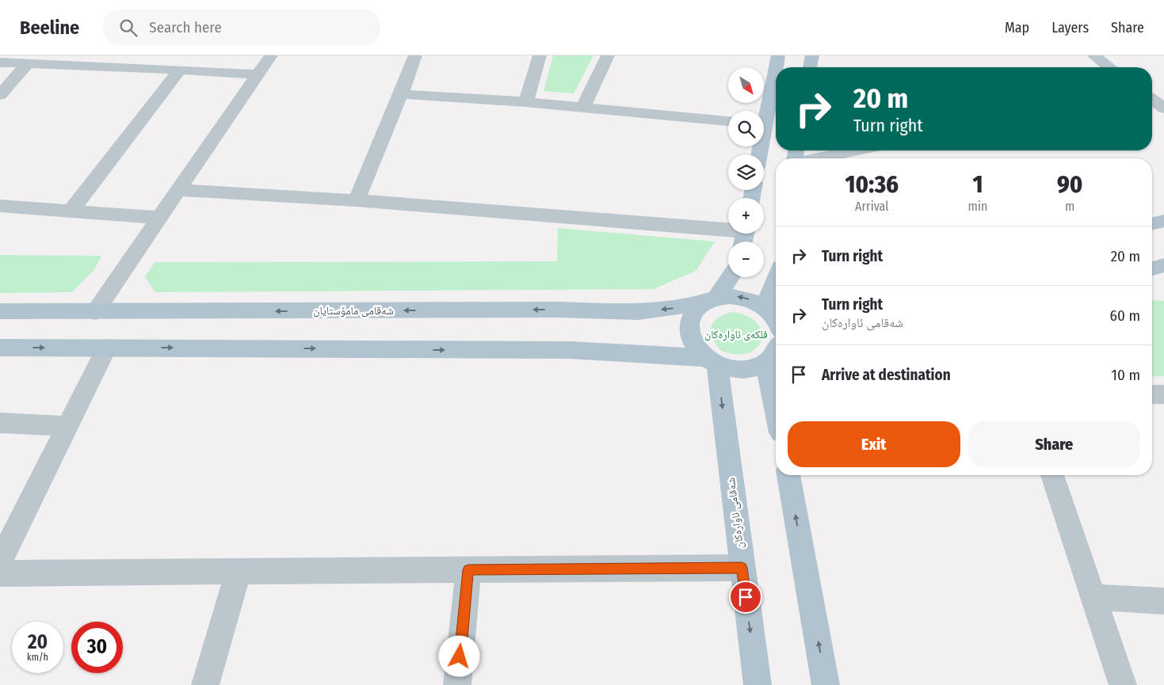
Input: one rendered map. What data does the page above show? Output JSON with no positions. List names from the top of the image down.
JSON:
{
  "streets": {
    "main road": ["شەقامی مامۆستایان", "شەقامی ئاوارەکان"]
  },
  "parks": ["فلکەی ئاوارەکان"],
  "north": "bottom right",
  "page": {
    "header": "Beeline",
    "search": "Search here",
    "nav": ["Map", "Layers", "Share"],
    "map_buttons": ["+", "−"],
    "turn": ["20 m", "Turn right"],
    "eta": [
      "10:36",
      "Arrival",
      "1",
      "min",
      "90",
      "m"
    ],
    "list": [
      {
        "name": "Turn right",
        "value": "20 m"
      },
      {
        "name": "Turn right",
        "note": "شەقامی ئاوارەکان",
        "value": "60 m"
      },
      {
        "name": "Arrive at destination",
        "value": "10 m"
      }
    ],
    "buttons": ["Exit", "Share"],
    "speed": "20 km/h",
    "limit": "30"
  }
}
